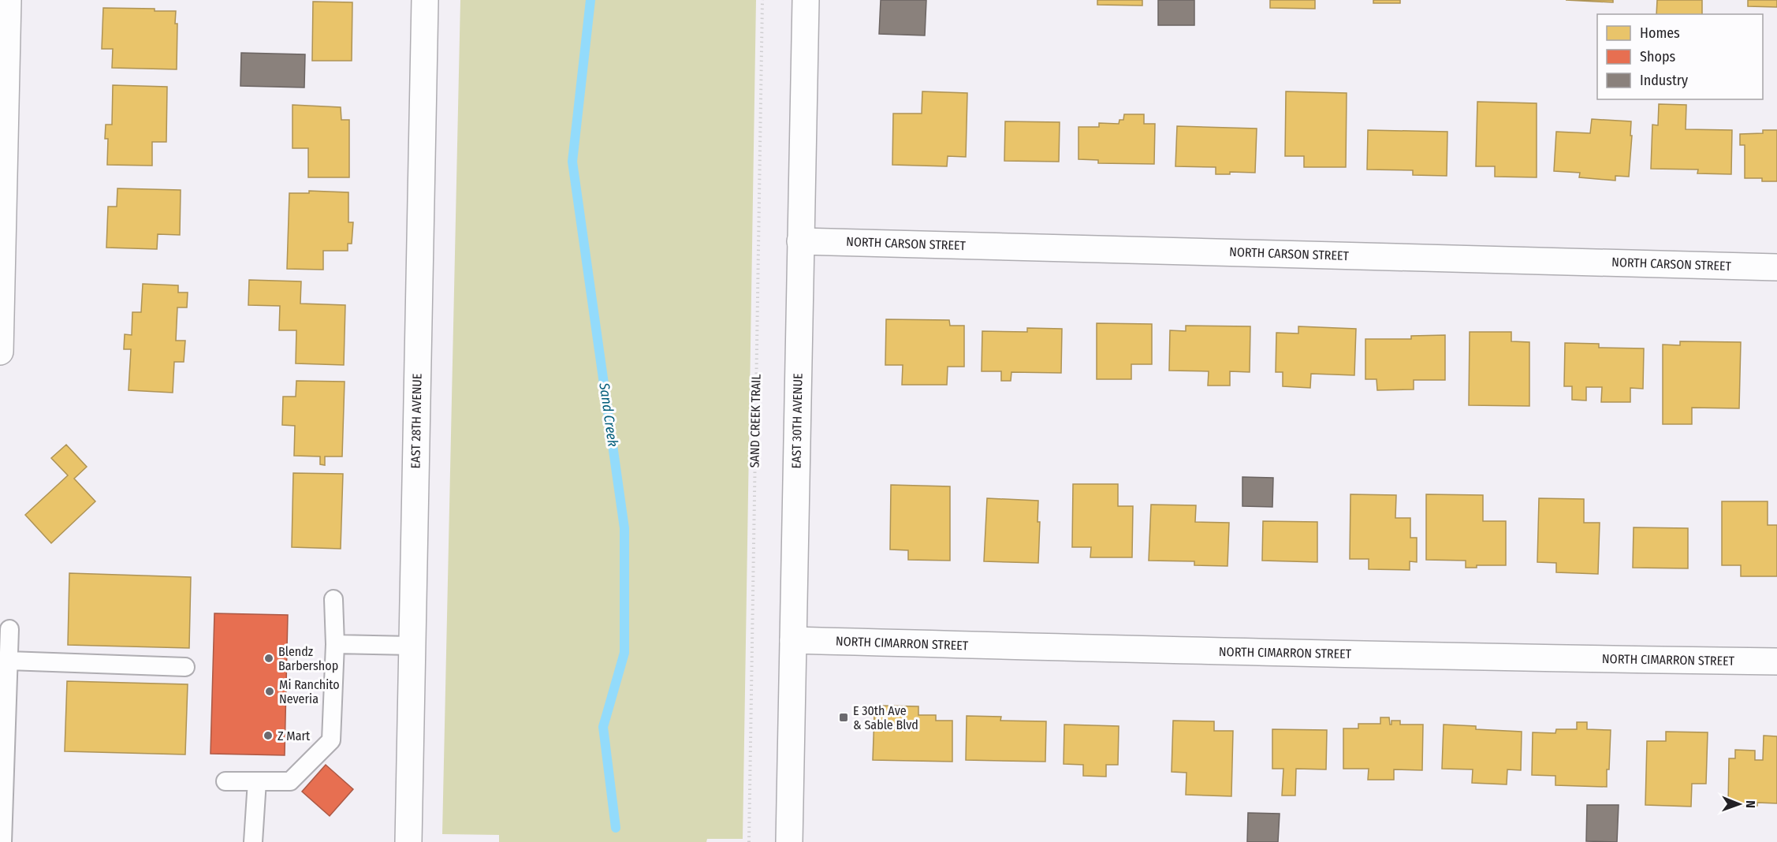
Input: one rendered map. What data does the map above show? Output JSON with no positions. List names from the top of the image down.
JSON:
{
  "streets": {
    "street": [
      "NORTH CARSON STREET",
      "EAST 28TH AVENUE",
      "EAST 30TH AVENUE",
      "NORTH CIMARRON STREET"
    ],
    "path": ["SAND CREEK TRAIL"]
  },
  "crossings": [
    ["NORTH CARSON STREET", "EAST 30TH AVENUE"],
    ["EAST 30TH AVENUE", "NORTH CIMARRON STREET"]
  ],
  "water": ["Sand Creek"],
  "places": {
    "other": ["Blendz Barbershop", "Mi Ranchito Neveria", "Z Mart"],
    "transit": ["E 30th Ave & Sable Blvd"]
  },
  "legend": ["Homes", "Shops", "Industry"],
  "north": "right"
}
